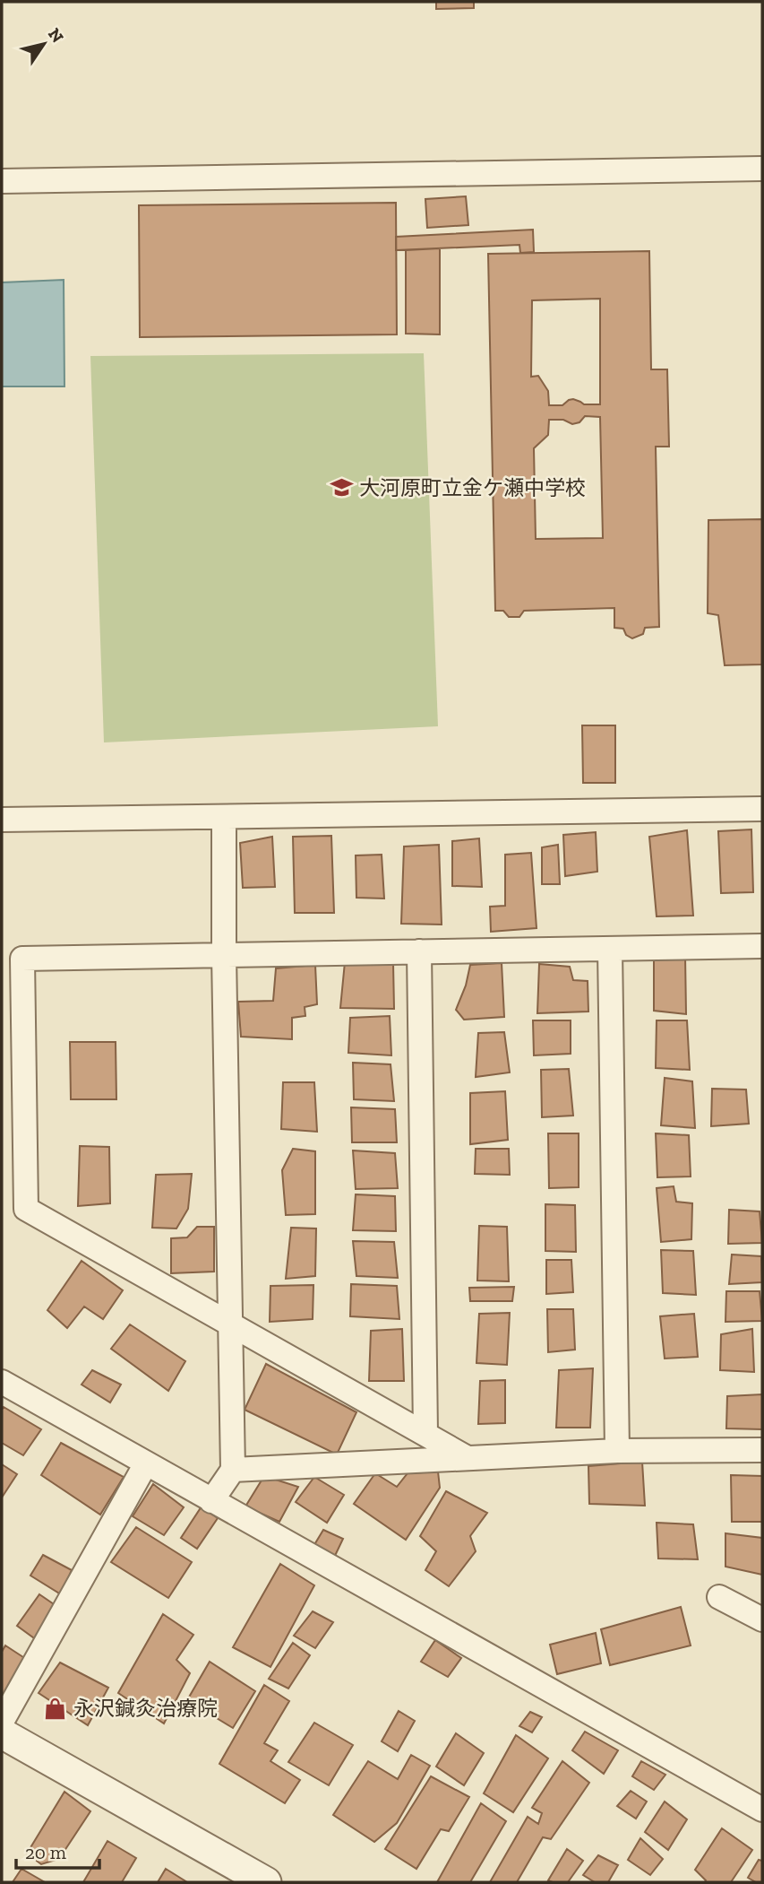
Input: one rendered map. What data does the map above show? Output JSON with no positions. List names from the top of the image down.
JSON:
{
  "places": {
    "school or university": ["大河原町立金ケ瀬中学校"],
    "shop": ["永沢鍼灸治療院"]
  },
  "scale_bar": "20 m",
  "north": "top right"
}
